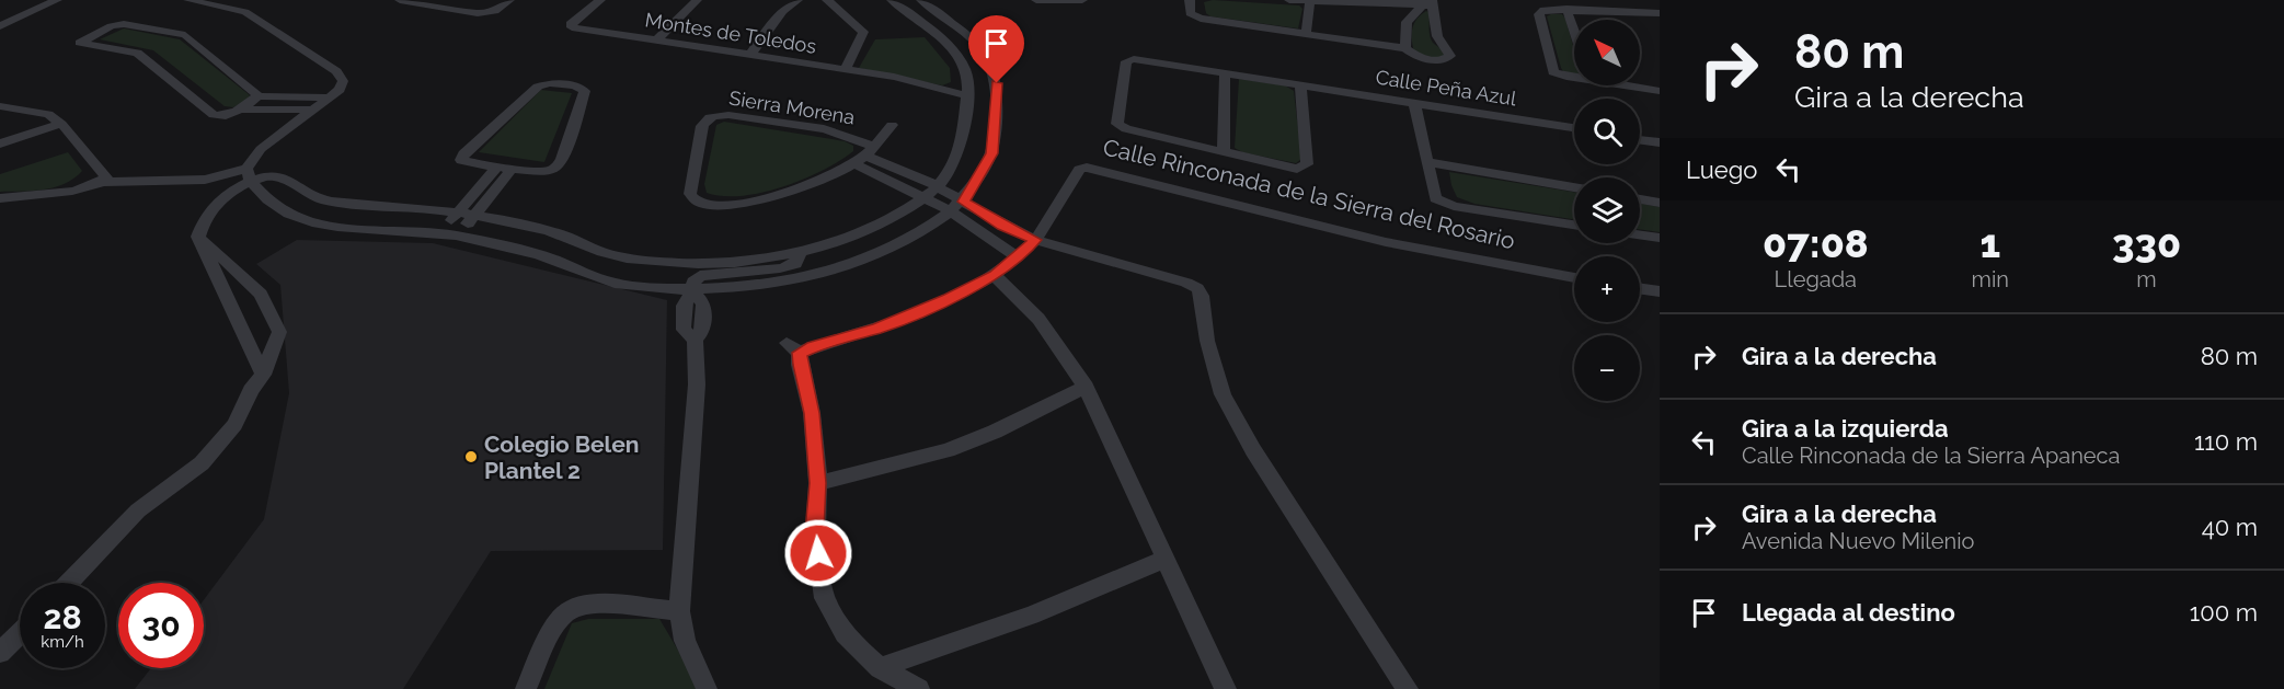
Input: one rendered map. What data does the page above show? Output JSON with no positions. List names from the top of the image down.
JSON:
{
  "streets": {
    "street": [
      "Montes de Toledos",
      "Calle Peña Azul",
      "Sierra Morena",
      "Calle Rinconada de la Sierra del Rosario"
    ]
  },
  "places": ["Colegio Belen Plantel 2"],
  "north": "top left",
  "page": {
    "turn": ["80 m", "Gira a la derecha"],
    "map_buttons": ["+", "−"],
    "then": "Luego",
    "eta": [
      "07:08",
      "Llegada",
      "1",
      "min",
      "330",
      "m"
    ],
    "list": [
      {
        "name": "Gira a la derecha",
        "value": "80 m"
      },
      {
        "name": "Gira a la izquierda",
        "note": "Calle Rinconada de la Sierra Apaneca",
        "value": "110 m"
      },
      {
        "name": "Gira a la derecha",
        "note": "Avenida Nuevo Milenio",
        "value": "40 m"
      },
      {
        "name": "Llegada al destino",
        "value": "100 m"
      }
    ],
    "speed": "28 km/h",
    "limit": "30"
  }
}
